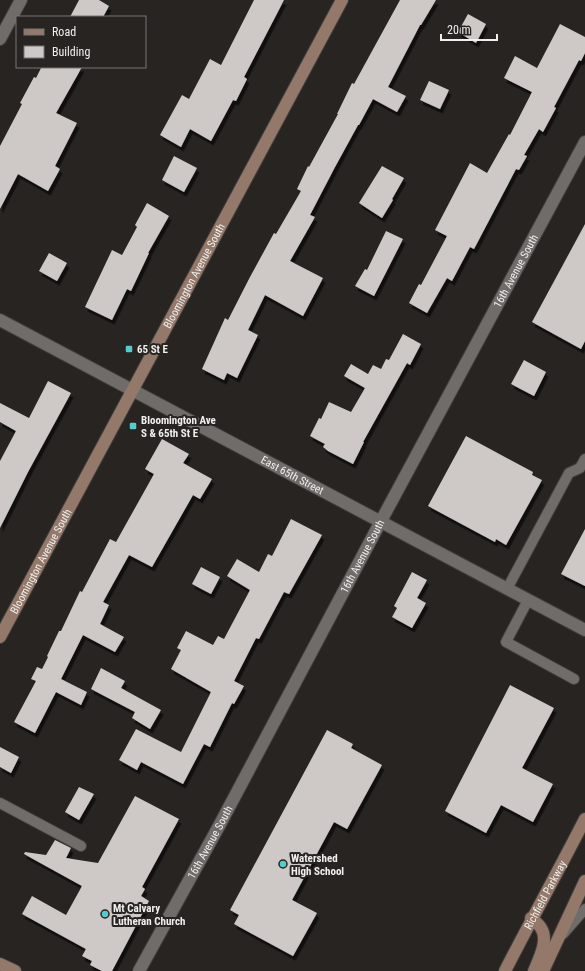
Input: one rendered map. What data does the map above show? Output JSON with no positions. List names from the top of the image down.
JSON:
{
  "streets": {
    "street": [
      "16th Avenue South",
      "Bloomington Avenue South",
      "East 65th Street",
      "Richfield Parkway"
    ]
  },
  "crossings": [
    ["16th Avenue South", "East 65th Street"],
    ["Bloomington Avenue South", "East 65th Street"]
  ],
  "places": {
    "transit": ["65 St E", "Bloomington Ave S & 65th St E"],
    "other": ["Watershed High School", "Mt Calvary Lutheran Church"]
  },
  "legend": ["Road", "Building"],
  "scale_bar": "20 m"
}
